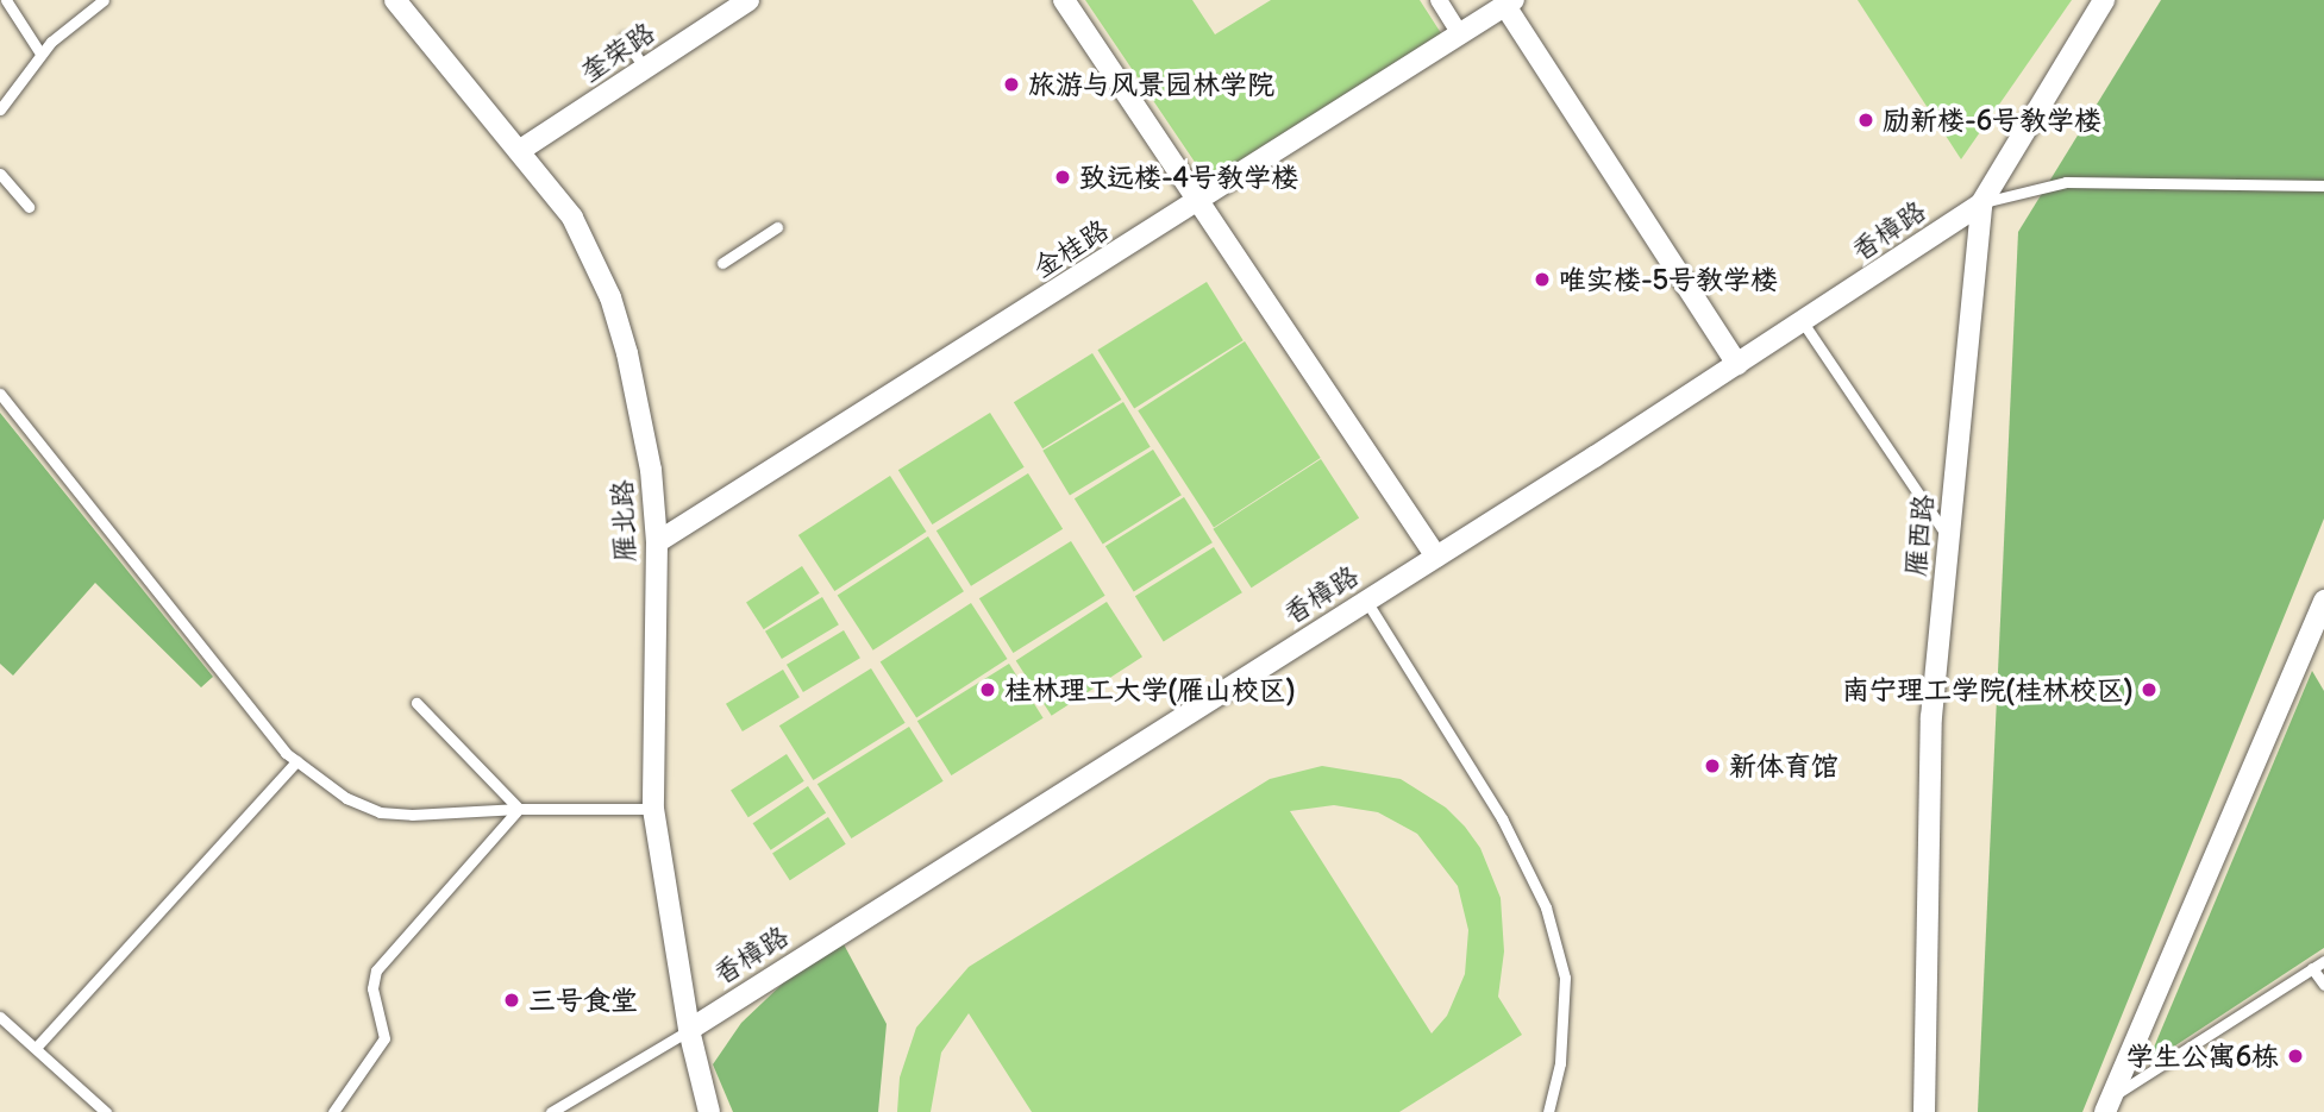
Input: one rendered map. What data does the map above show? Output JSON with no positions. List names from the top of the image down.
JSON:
{
  "streets": {
    "street": [
      "奎荣路",
      "香樟路",
      "金桂路",
      "雁北路",
      "雁西路"
    ]
  },
  "crossings": [
    ["奎荣路", "雁北路"],
    ["香樟路", "雁北路"],
    ["香樟路", "雁西路"],
    ["金桂路", "雁北路"]
  ],
  "places": [
    "旅游与风景园林学院",
    "励新楼-6号教学楼",
    "致远楼-4号教学楼",
    "唯实楼-5号教学楼",
    "桂林理工大学(雁山校区)",
    "南宁理工学院(桂林校区)",
    "新体育馆",
    "三号食堂",
    "学生公寓6栋"
  ]
}
